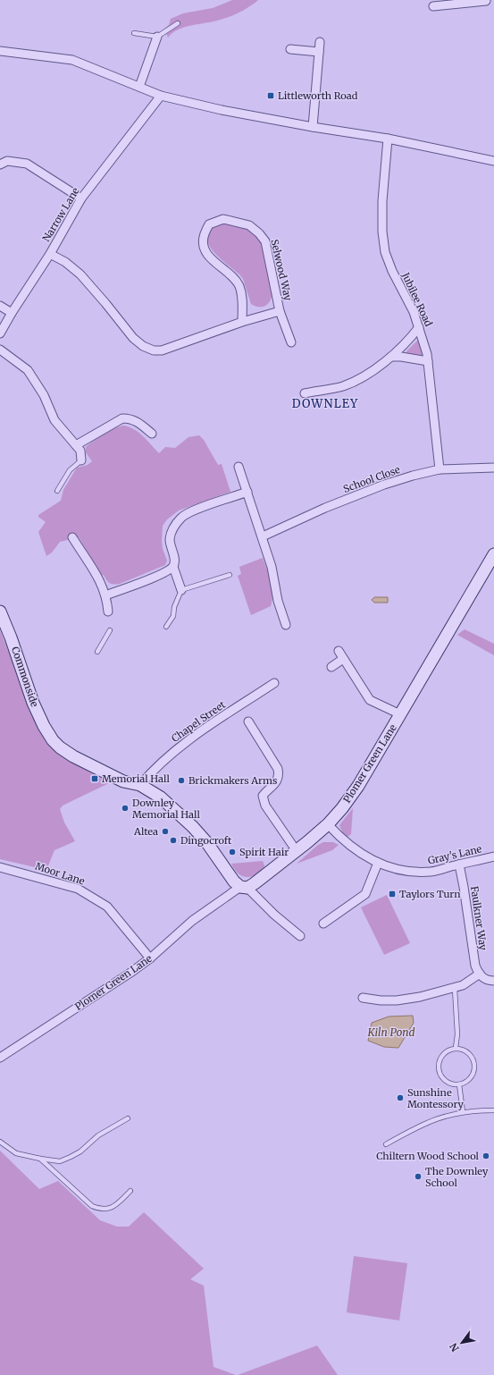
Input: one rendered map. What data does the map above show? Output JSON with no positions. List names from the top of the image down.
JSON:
{
  "streets": {
    "street": [
      "Narrow Lane",
      "Selwood Way",
      "Jubilee Road",
      "School Close",
      "Commonside",
      "Chapel Street",
      "Plomer Green Lane",
      "Gray's Lane",
      "Moor Lane",
      "Faulkner Way"
    ]
  },
  "crossings": [
    ["Narrow Lane", "Selwood Way"],
    ["Jubilee Road", "School Close"],
    ["Commonside", "Chapel Street"],
    ["Commonside", "Plomer Green Lane"],
    ["Plomer Green Lane", "Gray's Lane"],
    ["Plomer Green Lane", "Moor Lane"],
    ["Gray's Lane", "Faulkner Way"]
  ],
  "districts": ["DOWNLEY"],
  "water": ["Kiln Pond"],
  "places": {
    "transit": ["Littleworth Road", "Memorial Hall", "Taylors Turn"],
    "other": [
      "Brickmakers Arms",
      "Downley Memorial Hall",
      "Altea",
      "Dingocroft",
      "Spirit Hair",
      "Sunshine Montessory",
      "Chiltern Wood School",
      "The Downley School"
    ]
  },
  "north": "bottom left"
}
